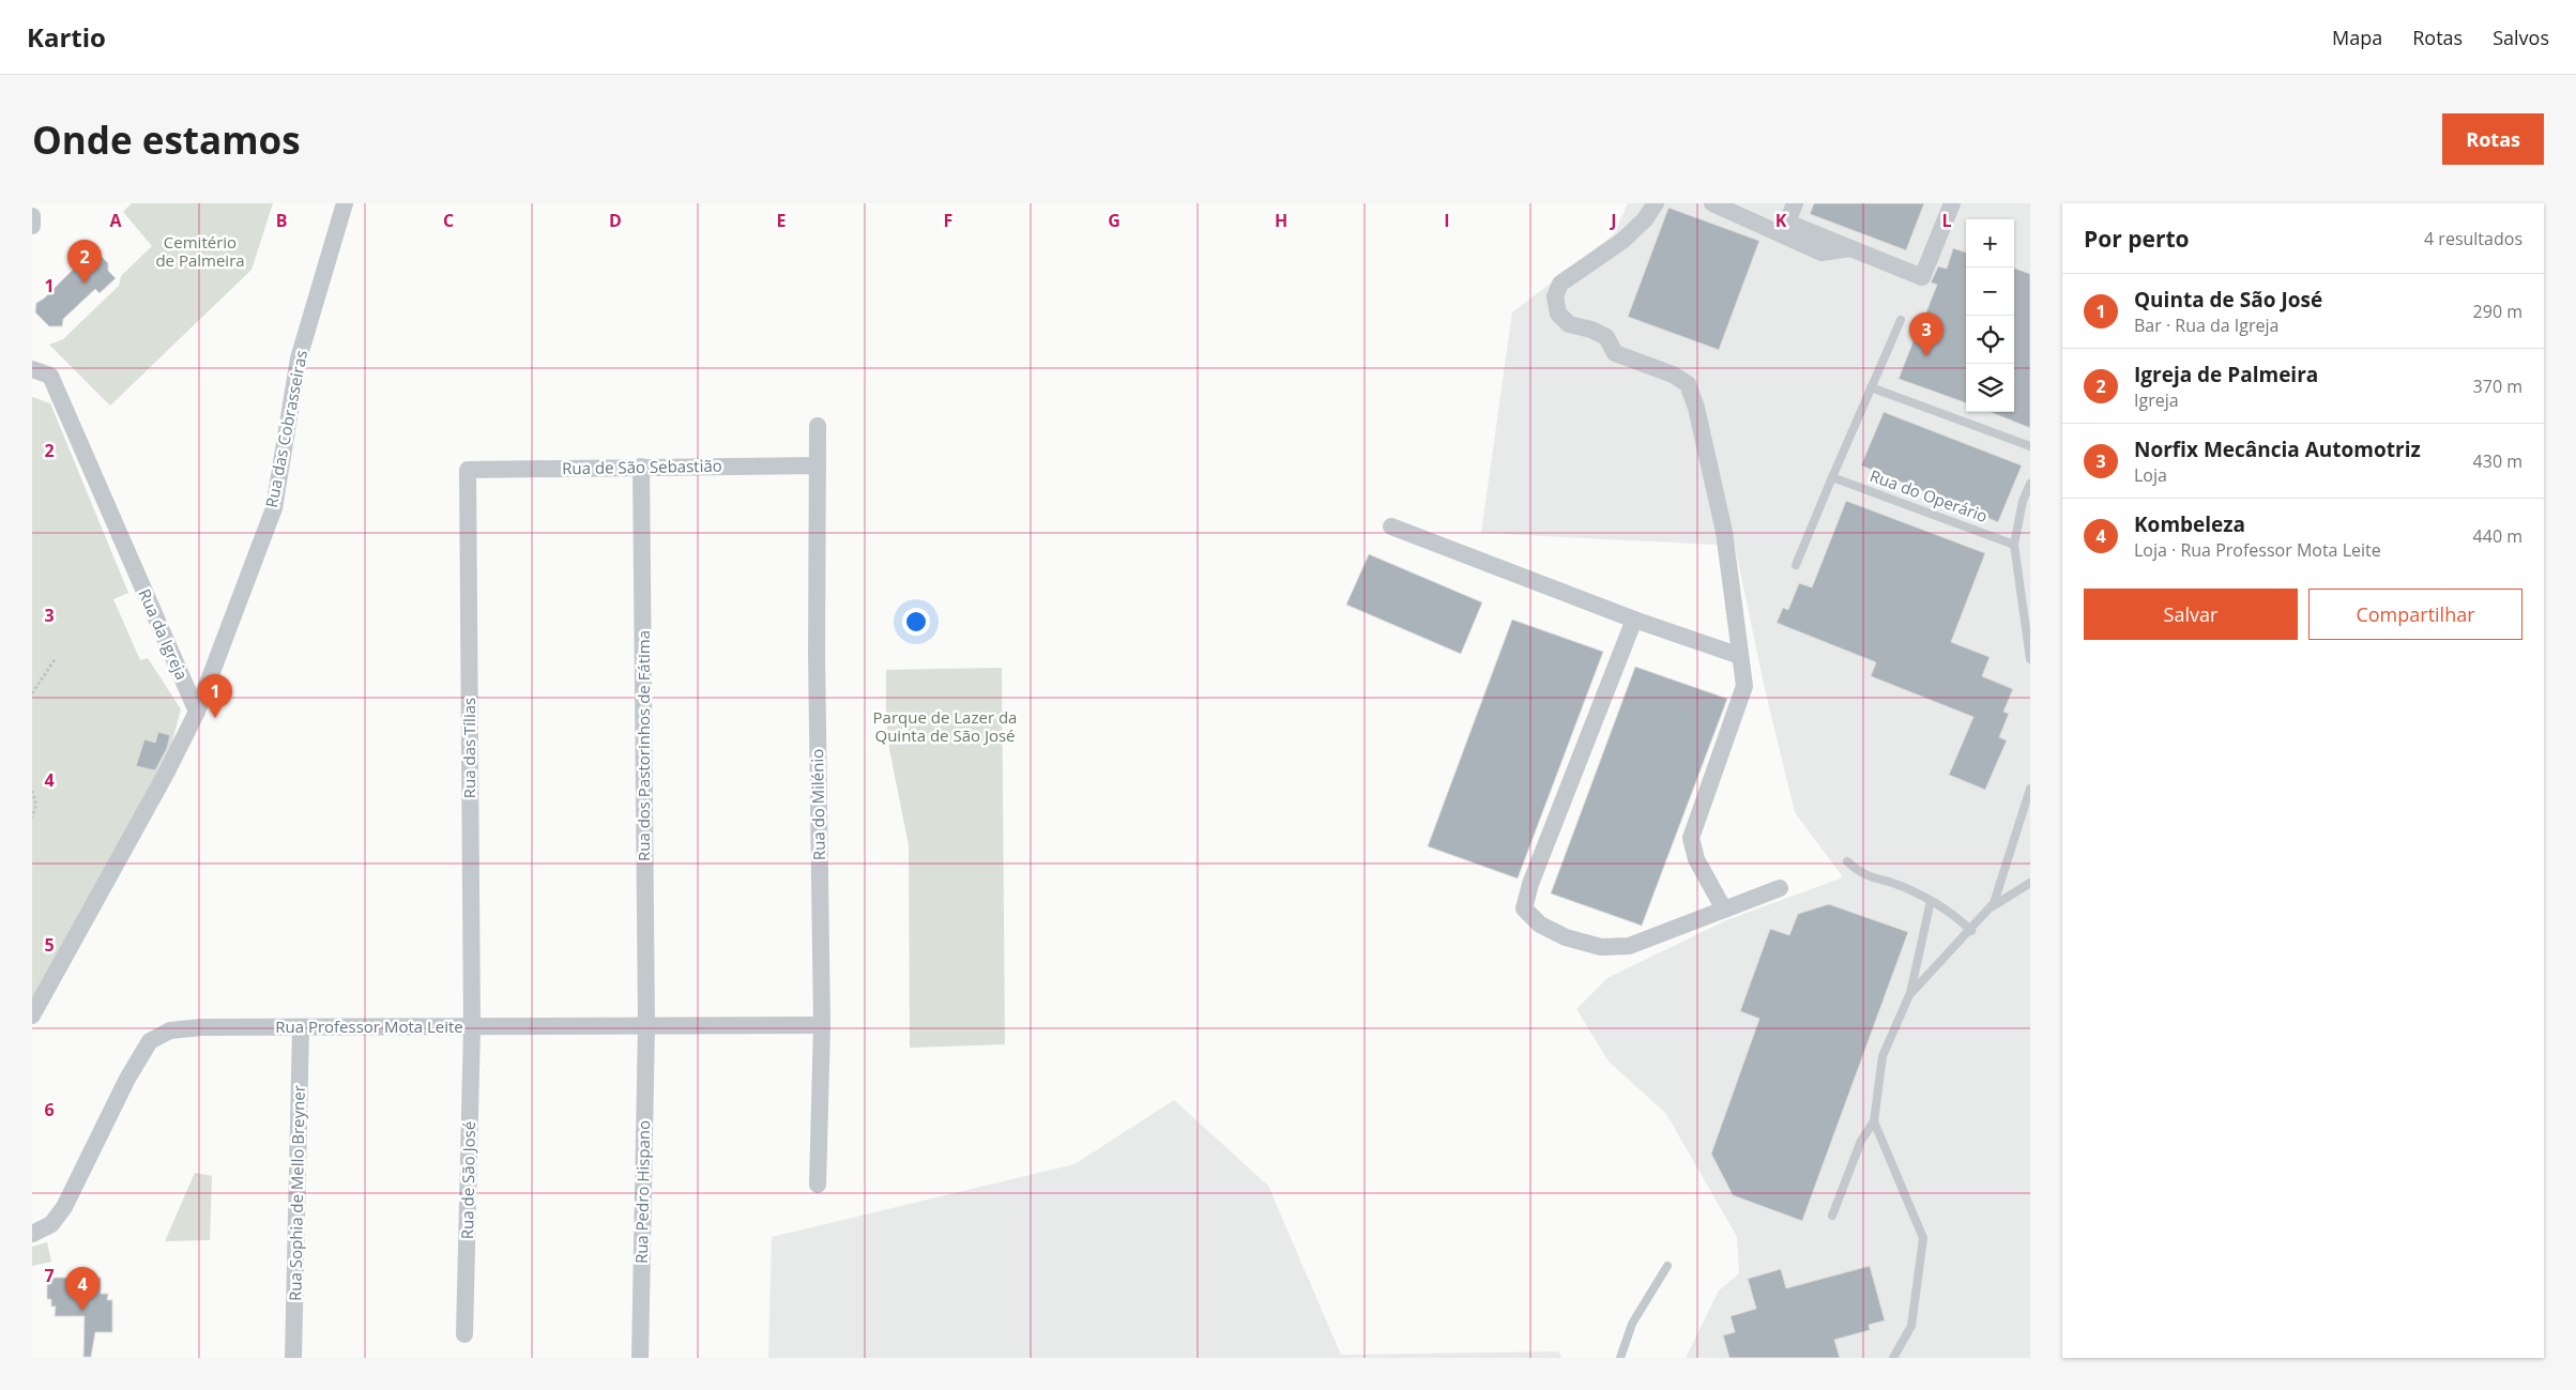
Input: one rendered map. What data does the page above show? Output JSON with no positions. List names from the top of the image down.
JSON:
{
  "streets": {
    "street": [
      "Rua das Cobrasseiras",
      "Rua de São Sebastião",
      "Rua da Igreja",
      "Rua dos Pastorinhos de Fátima",
      "Rua das Tílias",
      "Rua do Milénio",
      "Rua Professor Mota Leite",
      "Rua de São José",
      "Rua Pedro Hispano",
      "Rua Sophia de Mello Breyner"
    ],
    "lane": ["Rua do Operário"]
  },
  "crossings": [
    ["Rua das Cobrasseiras", "Rua da Igreja"],
    ["Rua de São Sebastião", "Rua dos Pastorinhos de Fátima"],
    ["Rua de São Sebastião", "Rua das Tílias"],
    ["Rua de São Sebastião", "Rua do Milénio"],
    ["Rua dos Pastorinhos de Fátima", "Rua Professor Mota Leite"],
    ["Rua dos Pastorinhos de Fátima", "Rua Pedro Hispano"],
    ["Rua das Tílias", "Rua Professor Mota Leite"],
    ["Rua das Tílias", "Rua de São José"],
    ["Rua do Milénio", "Rua Professor Mota Leite"],
    ["Rua Professor Mota Leite", "Rua de São José"],
    ["Rua Professor Mota Leite", "Rua Pedro Hispano"],
    ["Rua Professor Mota Leite", "Rua Sophia de Mello Breyner"]
  ],
  "parks": ["Cemitério de Palmeira", "Parque de Lazer da Quinta de São José"],
  "page": {
    "header": "Kartio",
    "nav": ["Mapa", "Rotas", "Salvos"],
    "buttons": [
      "Rotas",
      ["Salvar", "Compartilhar"]
    ],
    "title": "Onde estamos",
    "heading": ["Por perto", "4 resultados"],
    "map_buttons": ["+", "−"],
    "pins": [
      "2",
      "3",
      "1",
      "4"
    ],
    "list": [
      {
        "mark": "1",
        "name": "Quinta de São José",
        "note": "Bar · Rua da Igreja",
        "value": "290 m"
      },
      {
        "mark": "2",
        "name": "Igreja de Palmeira",
        "note": "Igreja",
        "value": "370 m"
      },
      {
        "mark": "3",
        "name": "Norfix Mecância Automotriz",
        "note": "Loja",
        "value": "430 m"
      },
      {
        "mark": "4",
        "name": "Kombeleza",
        "note": "Loja · Rua Professor Mota Leite",
        "value": "440 m"
      }
    ]
  },
  "grid": {
    "columns": [
      "A",
      "B",
      "C",
      "D",
      "E",
      "F",
      "G",
      "H",
      "I",
      "J",
      "K",
      "L"
    ],
    "rows": [
      "1",
      "2",
      "3",
      "4",
      "5",
      "6",
      "7"
    ]
  }
}
